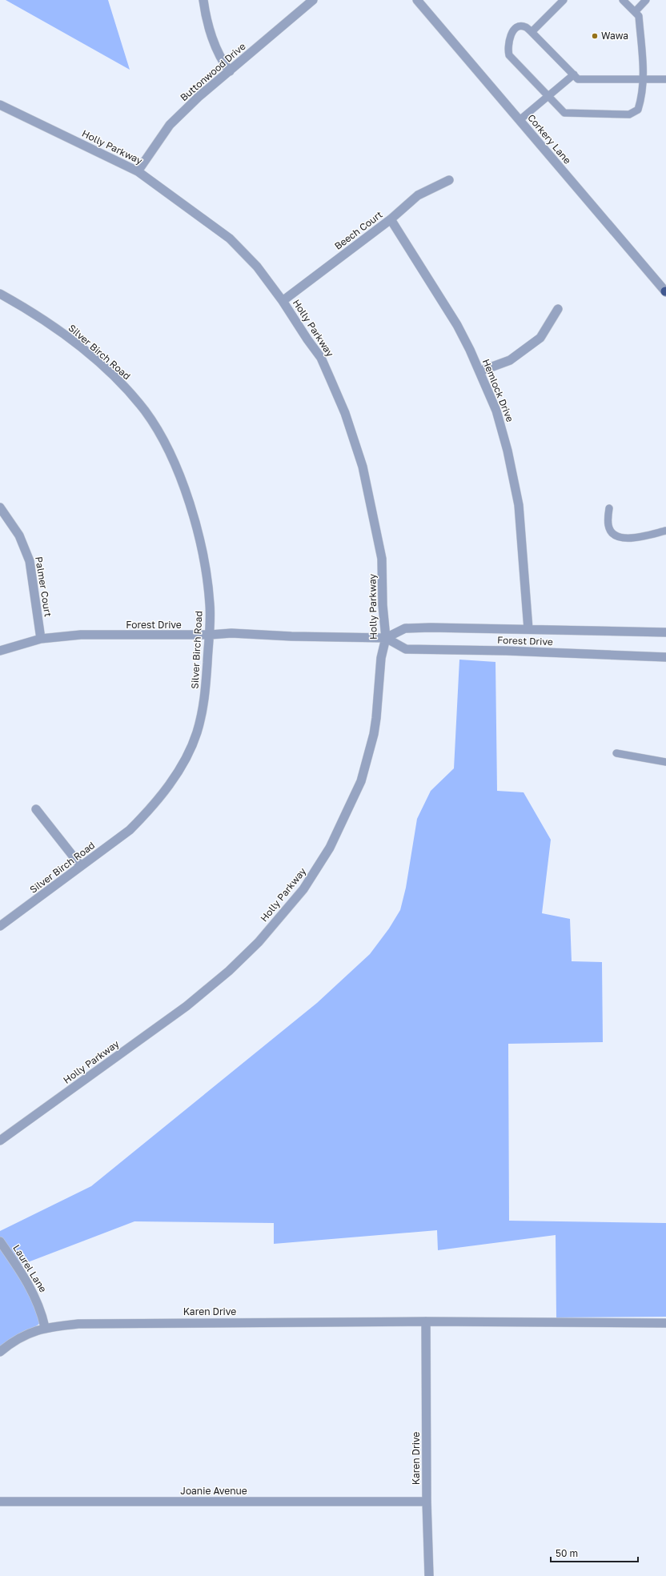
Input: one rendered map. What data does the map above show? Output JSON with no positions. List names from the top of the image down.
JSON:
{
  "streets": {
    "street": [
      "Buttonwood Drive",
      "Corkery Lane",
      "Holly Parkway",
      "Beech Court",
      "Silver Birch Road",
      "Hemlock Drive",
      "Palmer Court",
      "Forest Drive",
      "Laurel Lane",
      "Karen Drive",
      "Joanie Avenue"
    ]
  },
  "crossings": [
    ["Buttonwood Drive", "Holly Parkway"],
    ["Holly Parkway", "Beech Court"],
    ["Holly Parkway", "Forest Drive"],
    ["Beech Court", "Hemlock Drive"],
    ["Silver Birch Road", "Forest Drive"],
    ["Hemlock Drive", "Forest Drive"],
    ["Palmer Court", "Forest Drive"],
    ["Laurel Lane", "Karen Drive"],
    ["Karen Drive", "Joanie Avenue"]
  ],
  "places": ["Wawa"],
  "scale_bar": "50 m"
}
